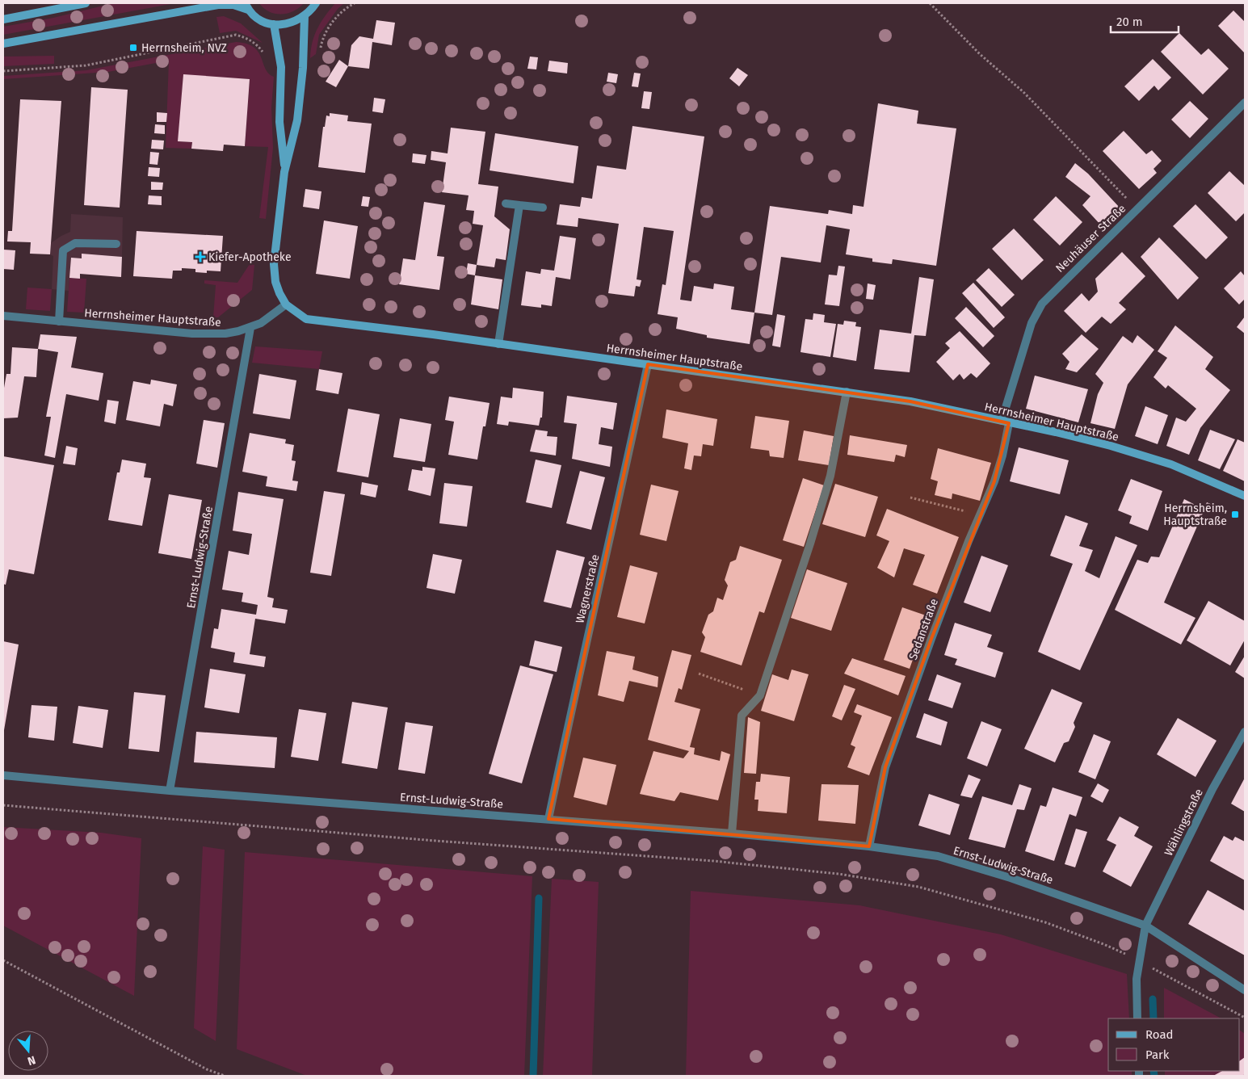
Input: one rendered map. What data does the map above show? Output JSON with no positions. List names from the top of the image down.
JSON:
{
  "streets": {
    "street": [
      "Neuhäuser Straße",
      "Herrnsheimer Hauptstraße",
      "Ernst-Ludwig-Straße",
      "Wagnerstraße",
      "Sedanstraße",
      "Wählingstraße"
    ]
  },
  "crossings": [
    ["Neuhäuser Straße", "Herrnsheimer Hauptstraße"],
    ["Neuhäuser Straße", "Sedanstraße"],
    ["Herrnsheimer Hauptstraße", "Ernst-Ludwig-Straße"],
    ["Herrnsheimer Hauptstraße", "Wagnerstraße"],
    ["Herrnsheimer Hauptstraße", "Sedanstraße"],
    ["Ernst-Ludwig-Straße", "Wagnerstraße"],
    ["Ernst-Ludwig-Straße", "Sedanstraße"],
    ["Ernst-Ludwig-Straße", "Wählingstraße"]
  ],
  "places": {
    "transit": ["Herrnsheim, NVZ", "Herrnsheim, Hauptstraße"],
    "health": ["Kiefer-Apotheke"]
  },
  "legend": ["Road", "Park"],
  "scale_bar": "20 m",
  "north": "bottom"
}
